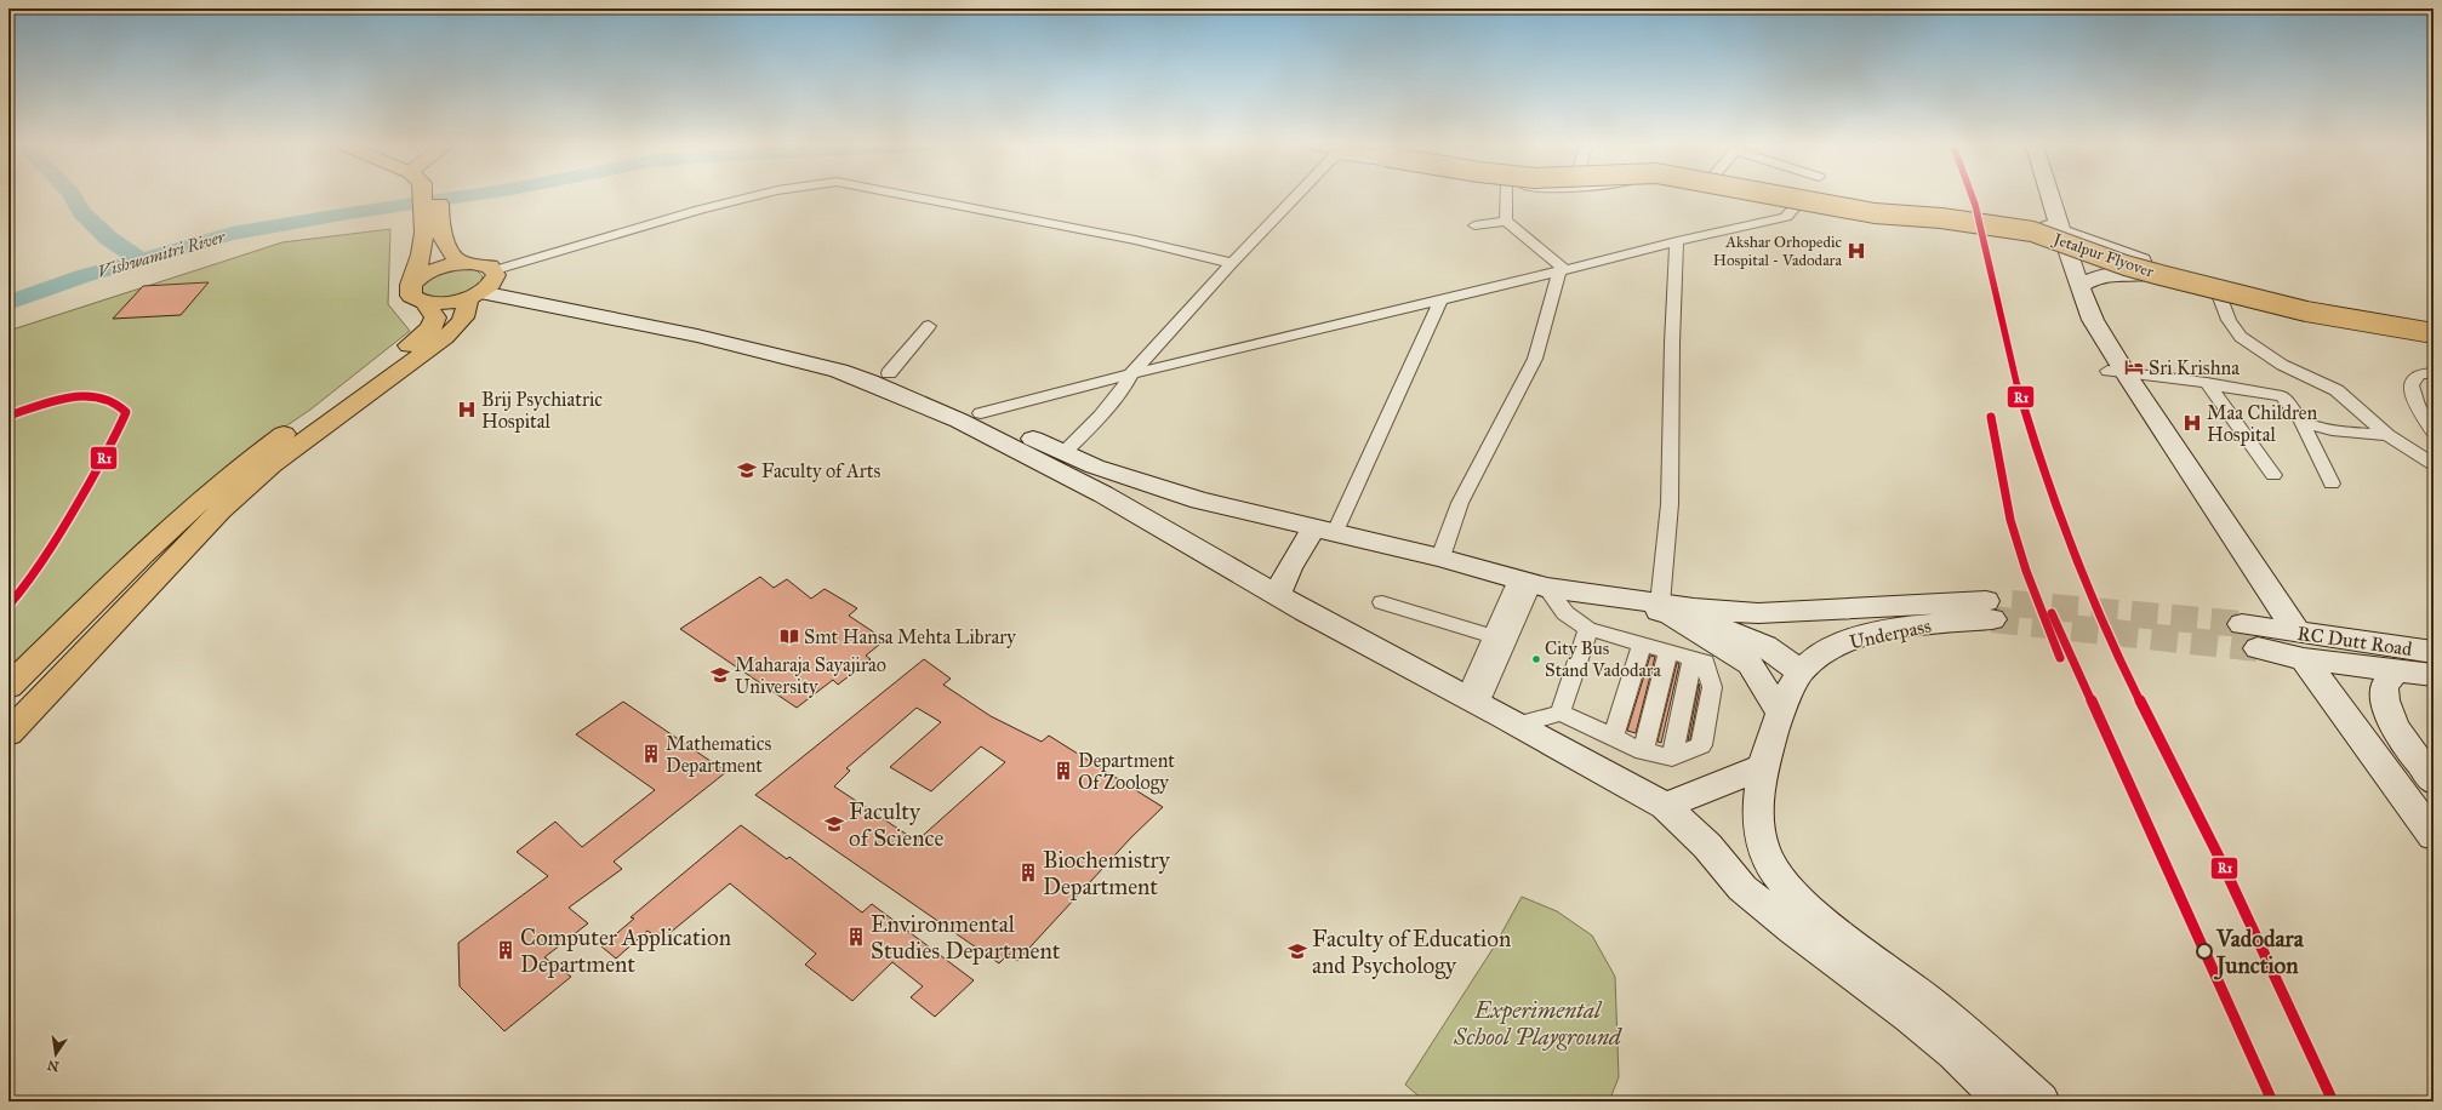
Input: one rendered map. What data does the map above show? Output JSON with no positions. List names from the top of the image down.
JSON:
{
  "streets": {
    "main road": ["Jetalpur Flyover", "Underpass", "RC Dutt Road"]
  },
  "water": ["Vishwamitri River"],
  "parks": ["Experimental School Playground"],
  "places": {
    "hospital": ["Akshar Orhopedic Hospital - Vadodara", "Brij Psychiatric Hospital", "Maa Children Hospital"],
    "hotel": ["Sri Krishna"],
    "school or university": [
      "Faculty of Arts",
      "Maharaja Sayajirao University",
      "Faculty of Science",
      "Faculty of Education and Psychology"
    ],
    "library": ["Smt Hansa Mehta Library"],
    "other": ["City Bus Stand Vadodara", "Vadodara Junction"],
    "building": [
      "Mathematics Department",
      "Department Of Zoology",
      "Biochemistry Department",
      "Environmental Studies Department",
      "Computer Application Department"
    ]
  },
  "lines": ["transit line R1"],
  "north": "bottom"
}
